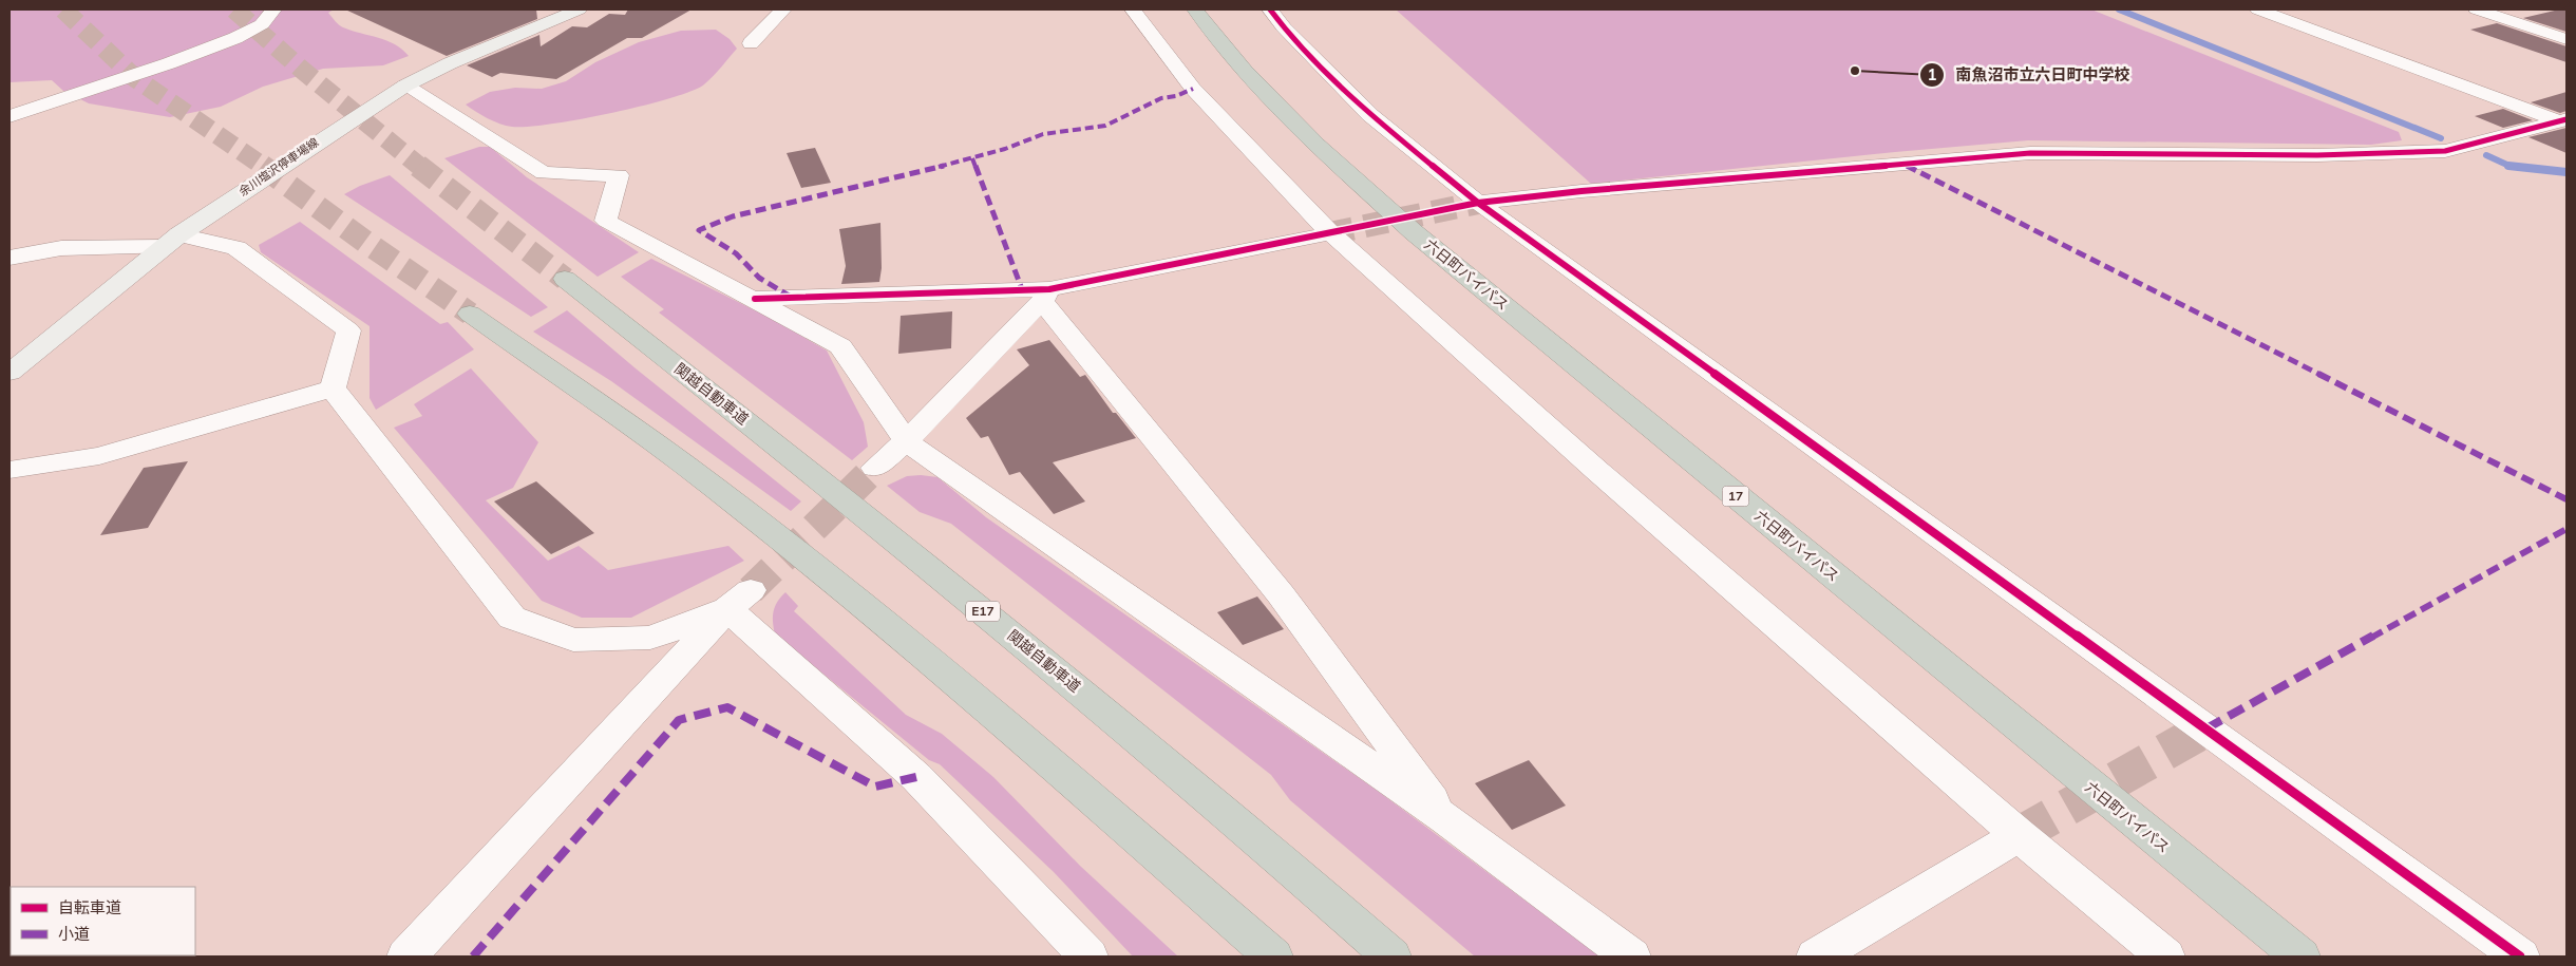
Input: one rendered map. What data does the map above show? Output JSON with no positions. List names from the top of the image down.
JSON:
{
  "streets": {
    "highway": [
      "六日町バイパス",
      "関越自動車道",
      "17",
      "E17"
    ],
    "main road": ["余川塩沢停車場線"]
  },
  "places": ["南魚沼市立六日町中学校"],
  "legend": ["自転車道", "小道"]
}
